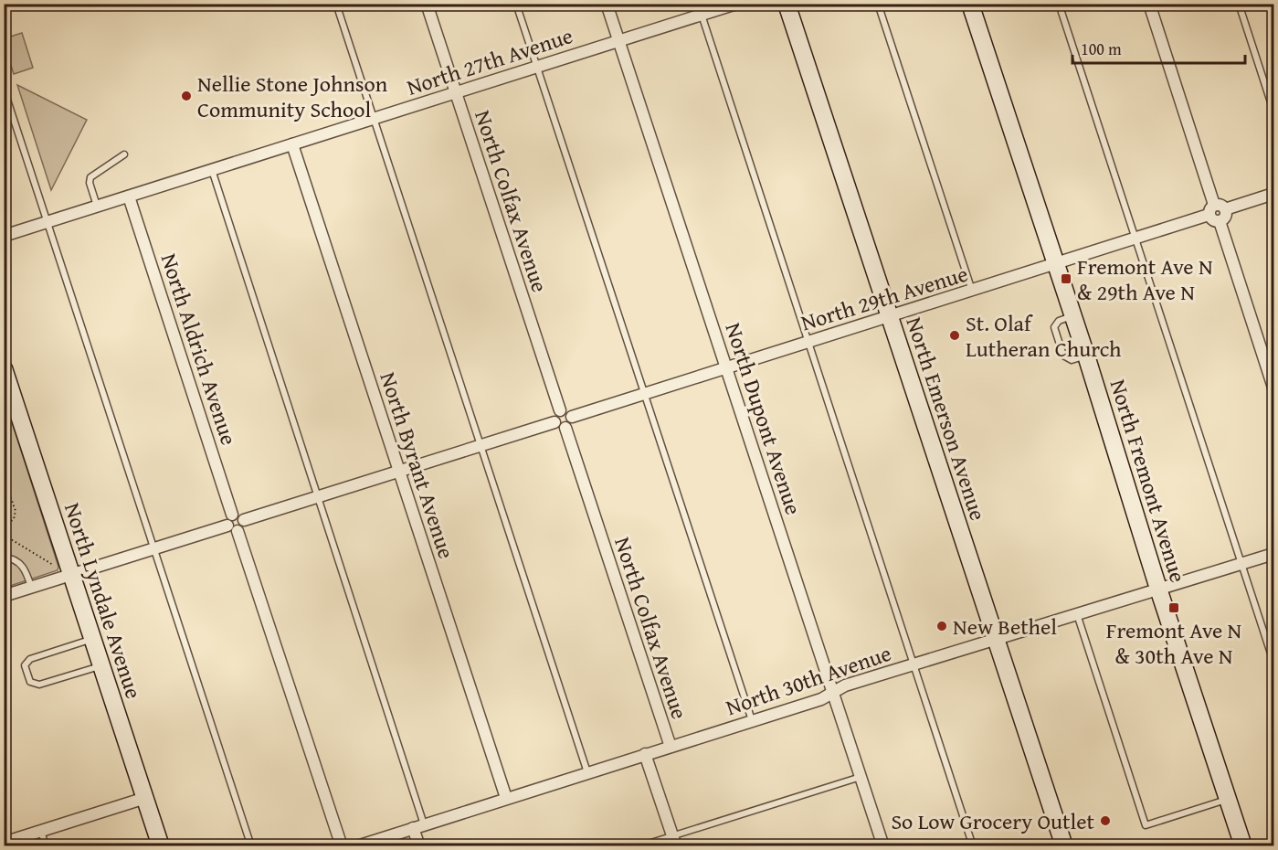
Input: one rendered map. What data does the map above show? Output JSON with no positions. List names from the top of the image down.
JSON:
{
  "streets": {
    "street": [
      "North 27th Avenue",
      "North Colfax Avenue",
      "North 29th Avenue",
      "North Aldrich Avenue",
      "North Dupont Avenue",
      "North Emerson Avenue",
      "North Byrant Avenue",
      "North Fremont Avenue",
      "North Lyndale Avenue",
      "North 30th Avenue"
    ]
  },
  "crossings": [
    ["North 27th Avenue", "North Colfax Avenue"],
    ["North 27th Avenue", "North Aldrich Avenue"],
    ["North 27th Avenue", "North Dupont Avenue"],
    ["North 27th Avenue", "North Byrant Avenue"],
    ["North Colfax Avenue", "North 29th Avenue"],
    ["North Colfax Avenue", "North 30th Avenue"],
    ["North 29th Avenue", "North Dupont Avenue"],
    ["North 29th Avenue", "North Emerson Avenue"],
    ["North 29th Avenue", "North Fremont Avenue"],
    ["North Dupont Avenue", "North 30th Avenue"],
    ["North Emerson Avenue", "North 30th Avenue"],
    ["North Byrant Avenue", "North 30th Avenue"],
    ["North Fremont Avenue", "North 30th Avenue"]
  ],
  "places": {
    "other": [
      "Nellie Stone Johnson Community School",
      "St. Olaf Lutheran Church",
      "New Bethel",
      "So Low Grocery Outlet"
    ],
    "transit": ["Fremont Ave N & 29th Ave N", "Fremont Ave N & 30th Ave N"]
  },
  "scale_bar": "100 m"
}
